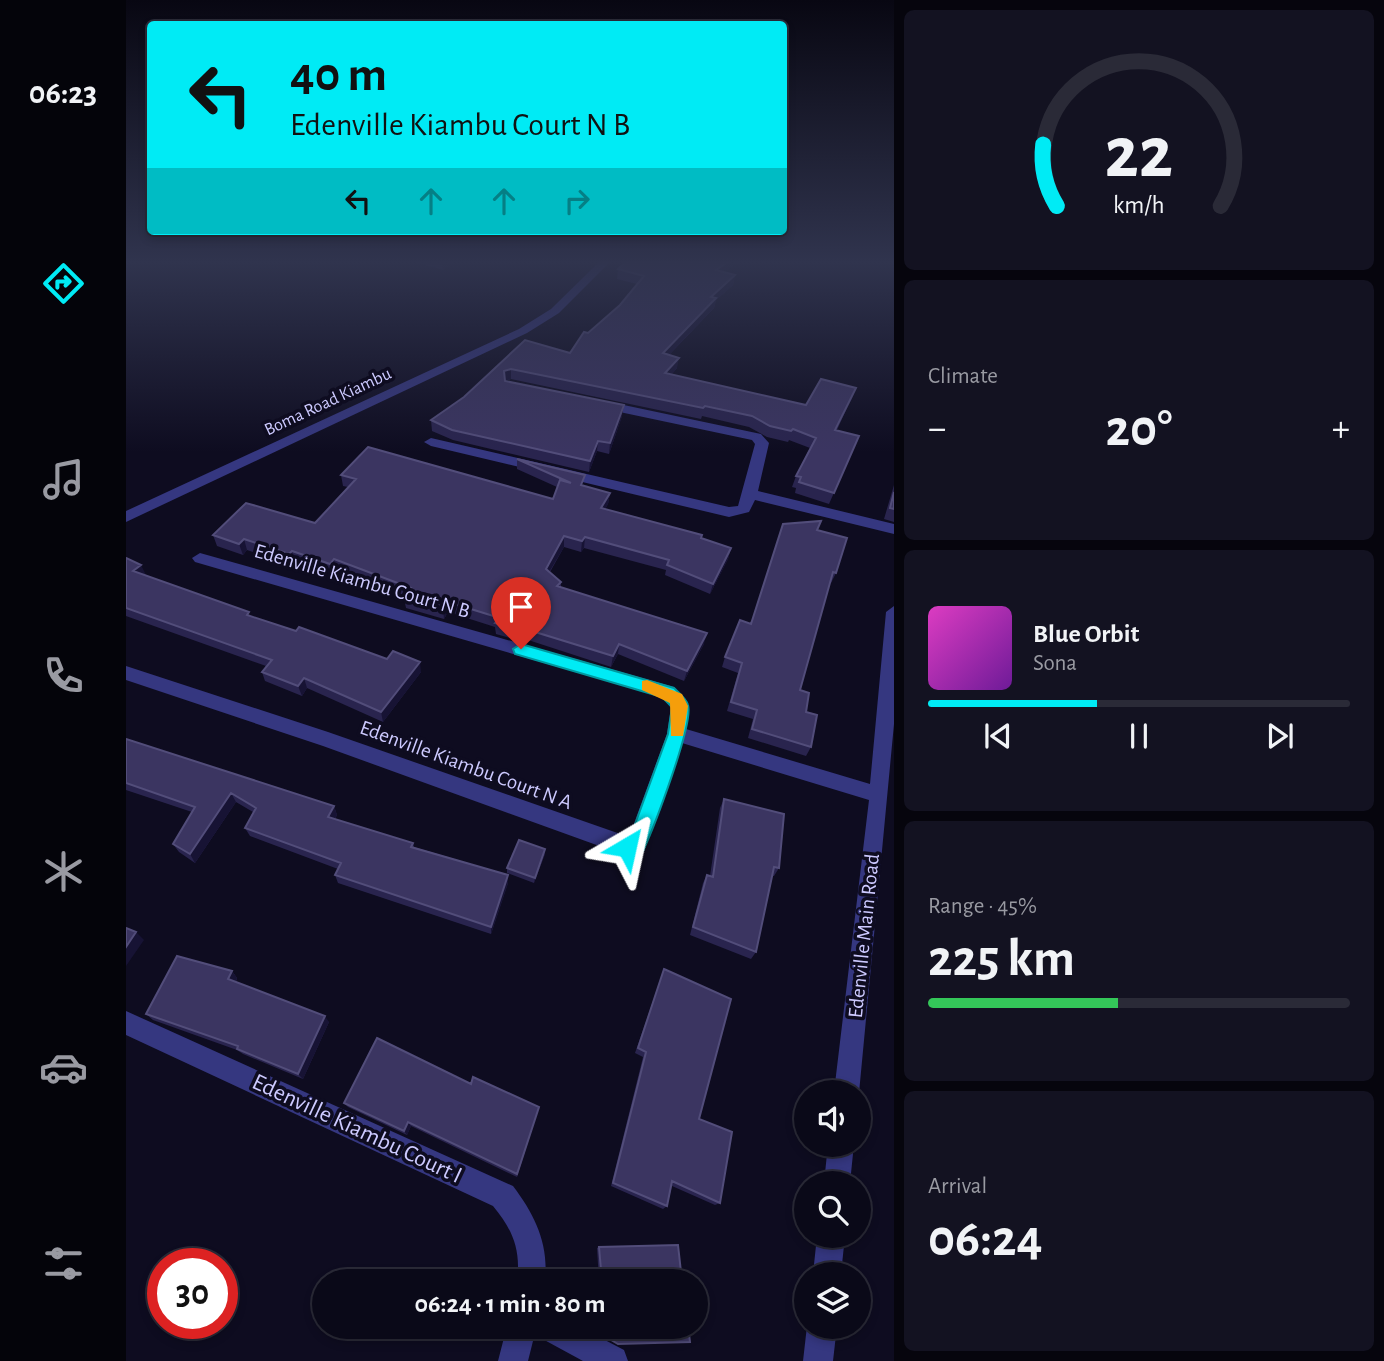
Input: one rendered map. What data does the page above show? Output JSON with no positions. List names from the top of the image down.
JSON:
{
  "streets": {
    "street": [
      "Boma Road Kiambu",
      "Edenville Kiambu Court N B",
      "Edenville Kiambu Court N A",
      "Edenville Main Road",
      "Edenville Kiambu Court I"
    ]
  },
  "crossings": [
    ["Edenville Kiambu Court N B", "Edenville Kiambu Court N A"]
  ],
  "page": {
    "tabs": "06:23",
    "turn": ["40 m", "Edenville Kiambu Court N B"],
    "tile": [
      "Climate",
      ["Range · 45%", "225 km"],
      ["Arrival", "06:24"]
    ],
    "heat": ["−", "20°", "+"],
    "song": ["Blue Orbit", "Sona"],
    "limit": "30",
    "trip": "06:24 · 1 min · 80 m",
    "gauge": ["22", "km/h"]
  }
}
